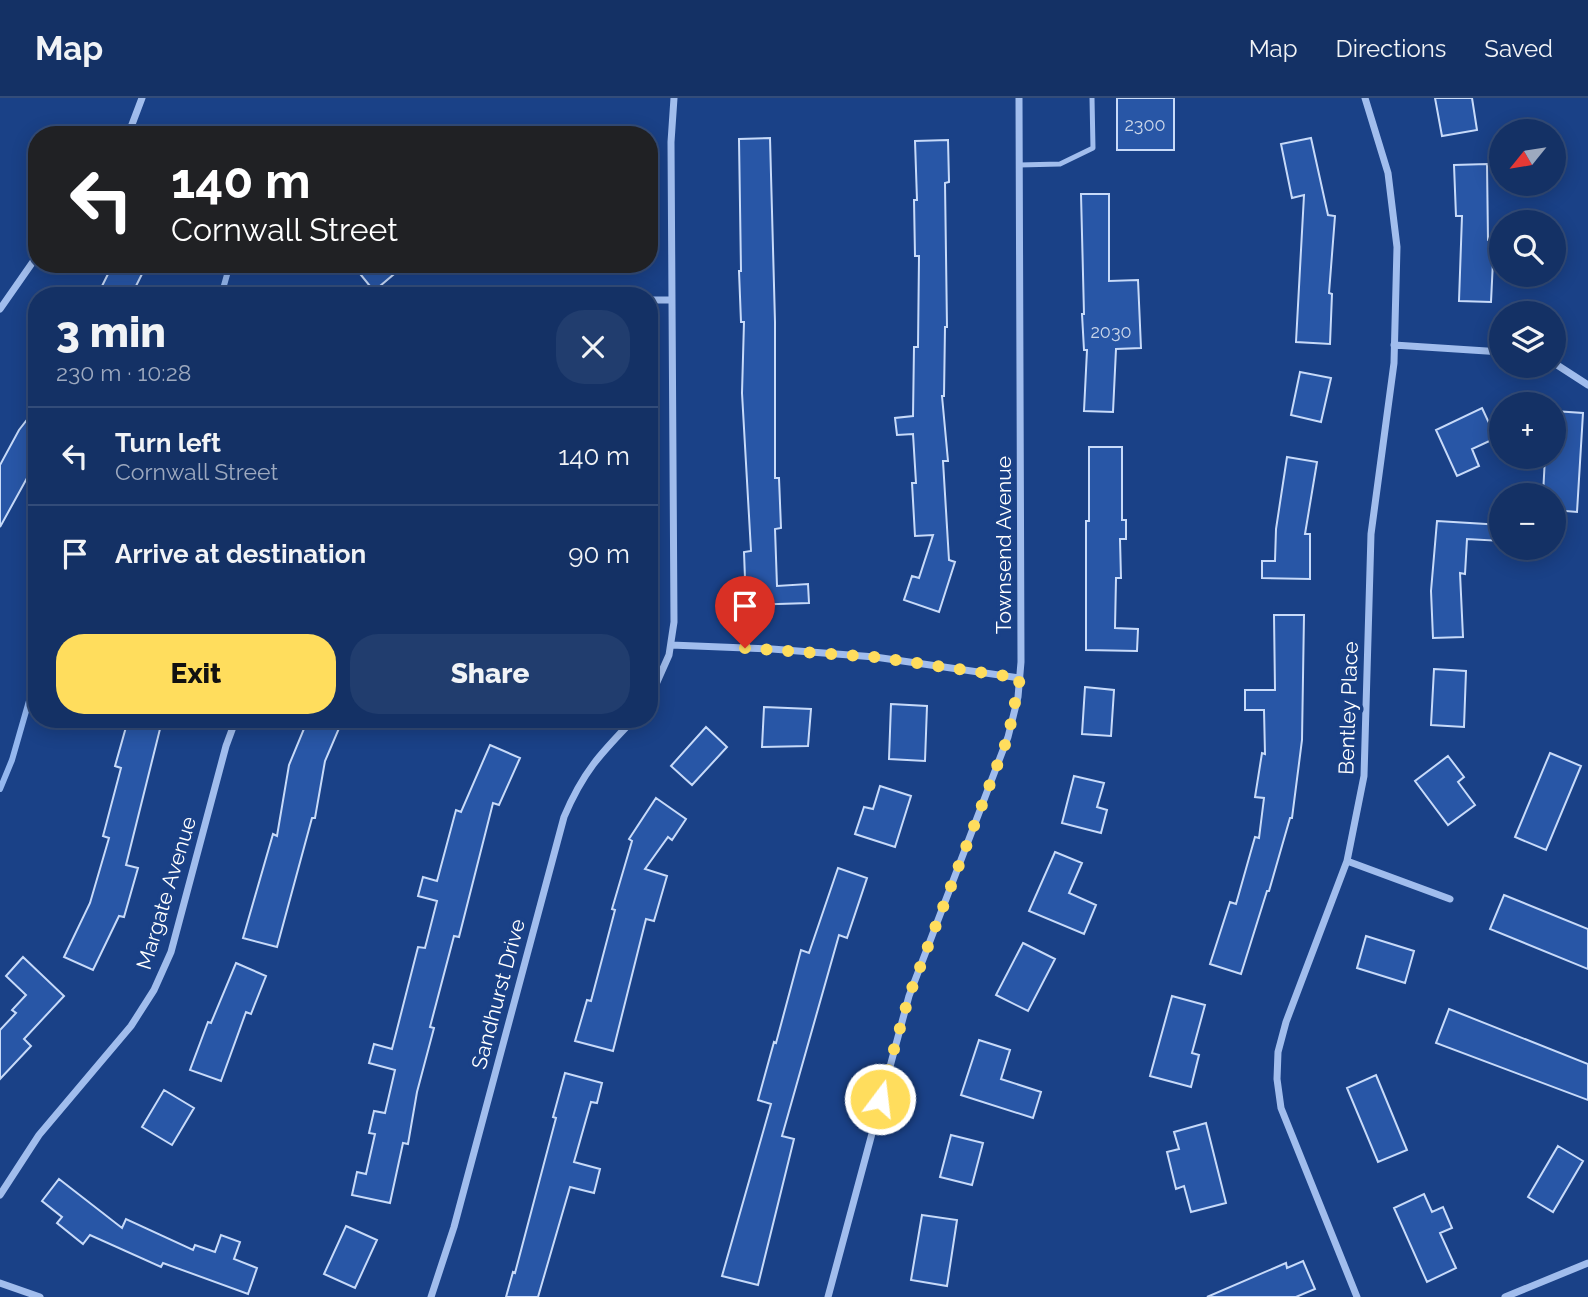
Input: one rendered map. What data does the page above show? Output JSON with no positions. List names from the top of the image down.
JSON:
{
  "streets": {
    "street": [
      "Townsend Avenue",
      "Bentley Place",
      "Margate Avenue",
      "Sandhurst Drive"
    ]
  },
  "house_numbers": ["2300", "2030"],
  "north": "bottom left",
  "page": {
    "header": "Map",
    "nav": ["Map", "Directions", "Saved"],
    "map_buttons": ["+", "−"],
    "turn": ["140 m", "Cornwall Street"],
    "heading": ["3 min", "230 m · 10:28"],
    "list": [
      {
        "name": "Turn left",
        "note": "Cornwall Street",
        "value": "140 m"
      },
      {
        "name": "Arrive at destination",
        "value": "90 m"
      }
    ],
    "buttons": ["Exit", "Share"]
  }
}
